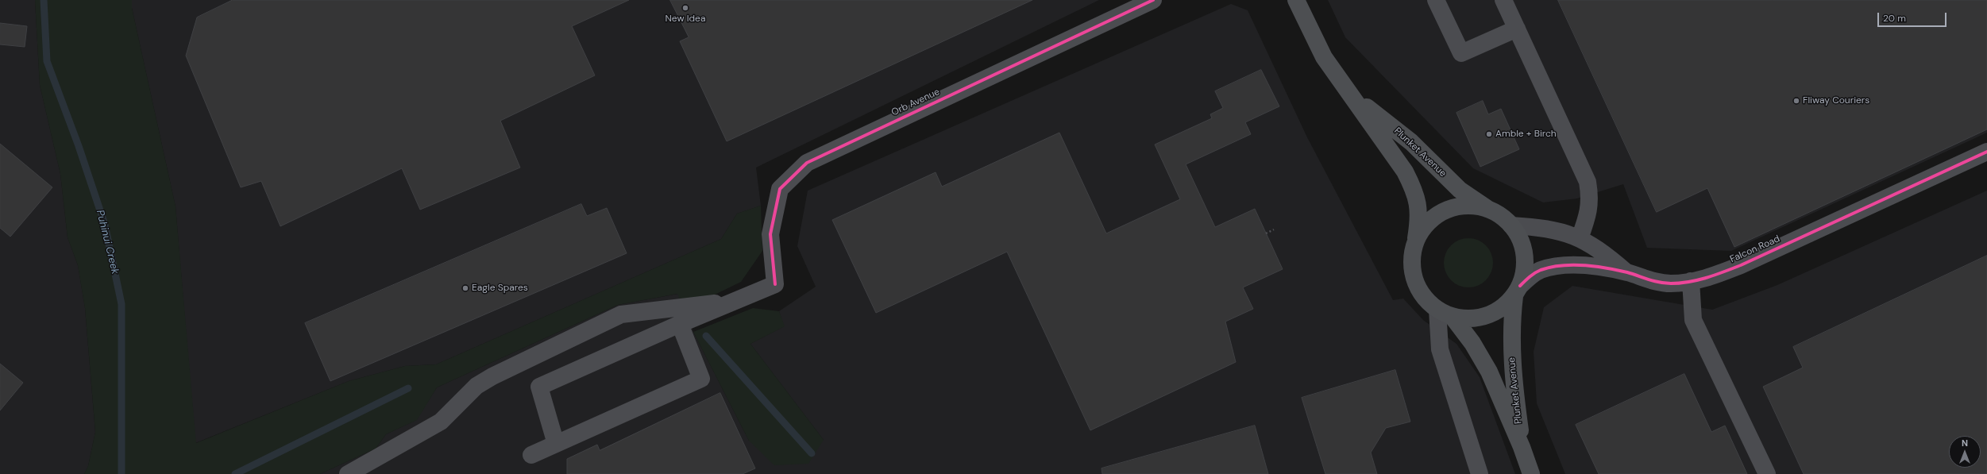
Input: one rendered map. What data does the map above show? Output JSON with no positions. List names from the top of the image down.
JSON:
{
  "streets": {
    "main road": ["Plunket Avenue"],
    "street": ["Orb Avenue", "Falcon Road"]
  },
  "crossings": [
    ["Plunket Avenue", "Falcon Road"]
  ],
  "water": ["Puhinui Creek"],
  "places": [
    "New Idea",
    "Fliway Couriers",
    "Amble + Birch",
    "Eagle Spares"
  ],
  "scale_bar": "20 m",
  "north": "top"
}
